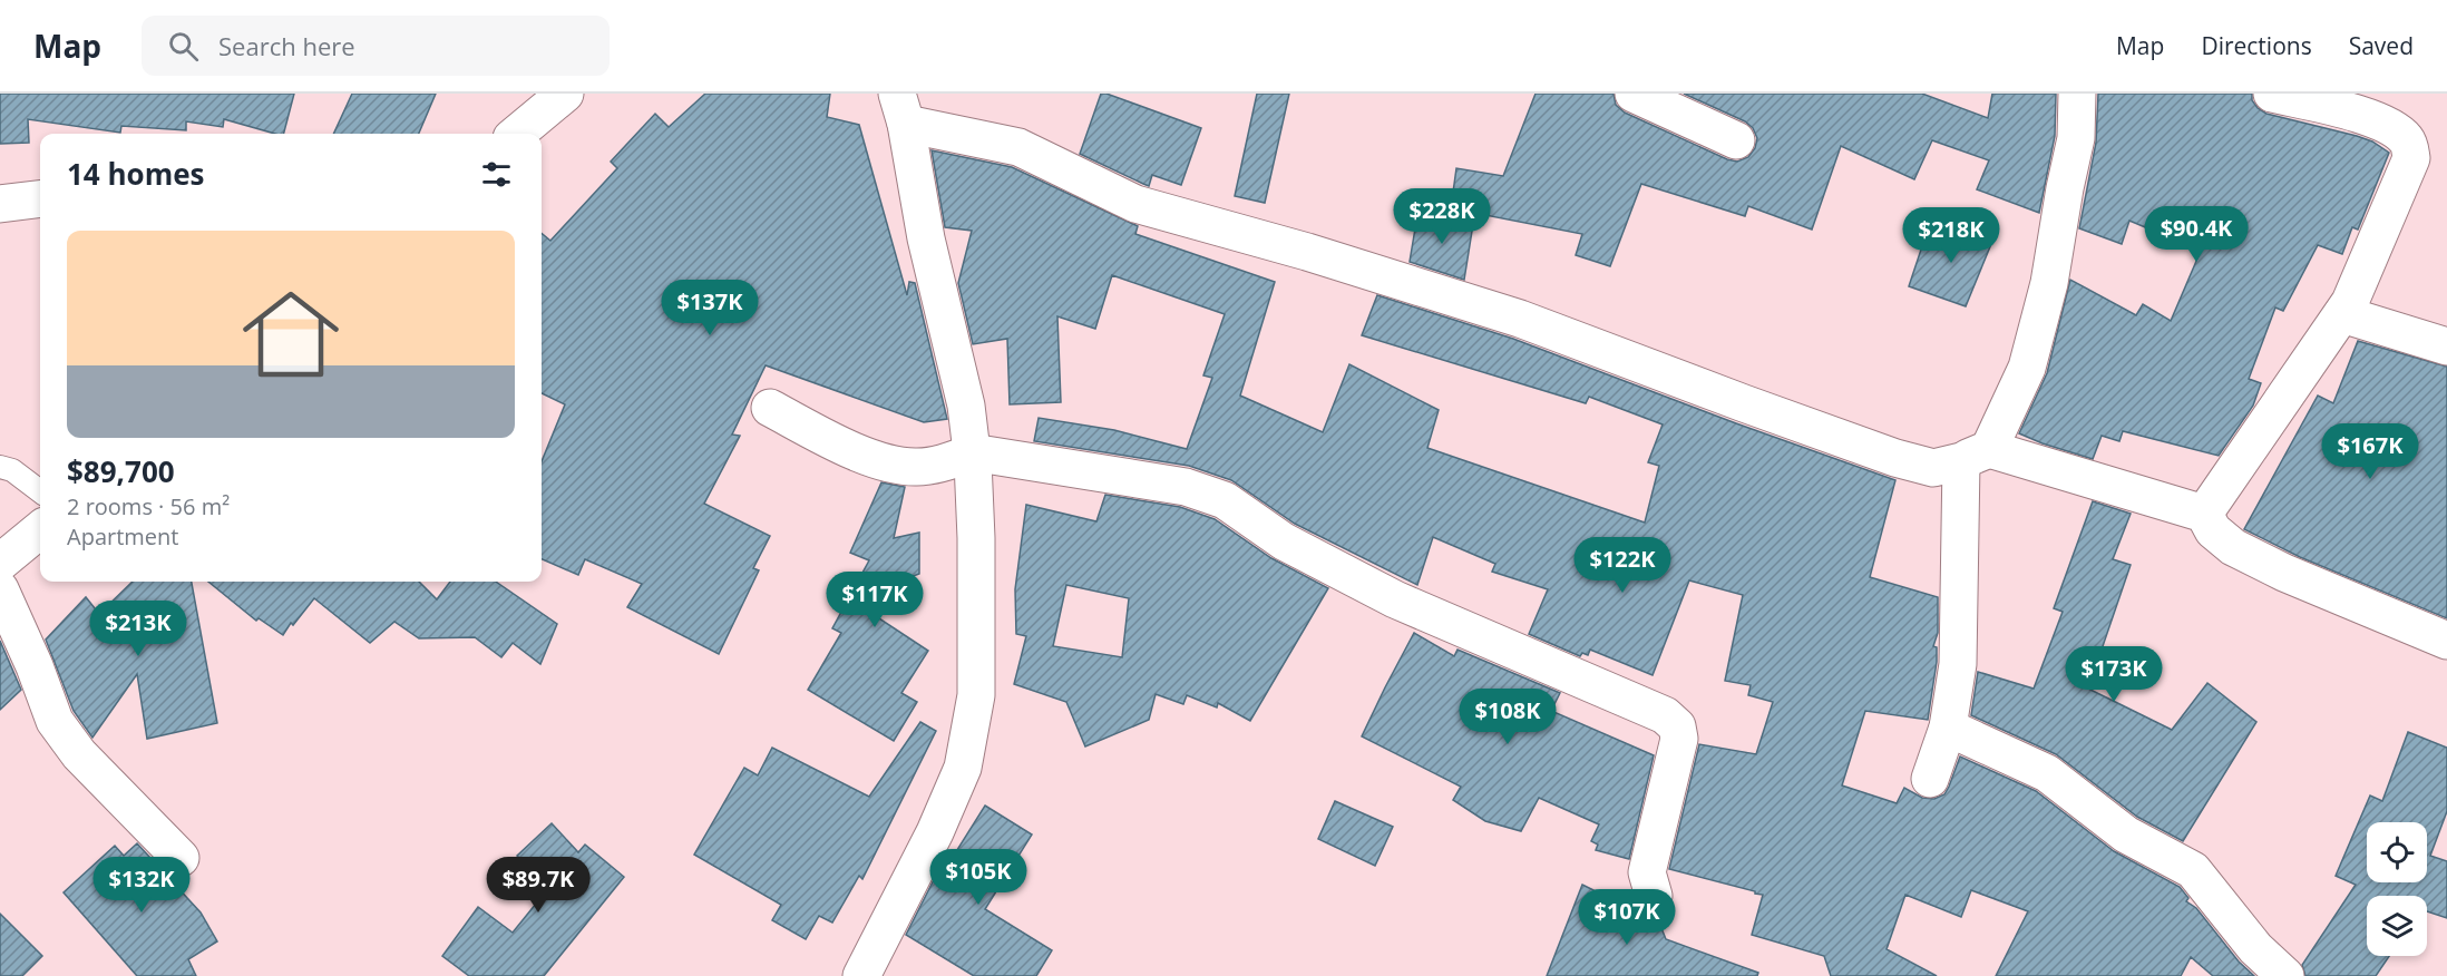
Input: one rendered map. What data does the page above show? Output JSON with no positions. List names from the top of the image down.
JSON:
{
  "page": {
    "header": "Map",
    "search": "Search here",
    "nav": ["Map", "Directions", "Saved"],
    "heading": "14 homes",
    "price": [
      "$228K",
      "$90.4K",
      "$218K",
      "$137K",
      "$167K",
      "$122K",
      "$117K",
      "$213K",
      "$173K",
      "$108K",
      "$105K",
      "$132K",
      "$89.7K",
      "$107K"
    ],
    "list": [
      {
        "name": "$89,700",
        "note": "2 rooms · 56 m² · Apartment"
      }
    ]
  }
}
